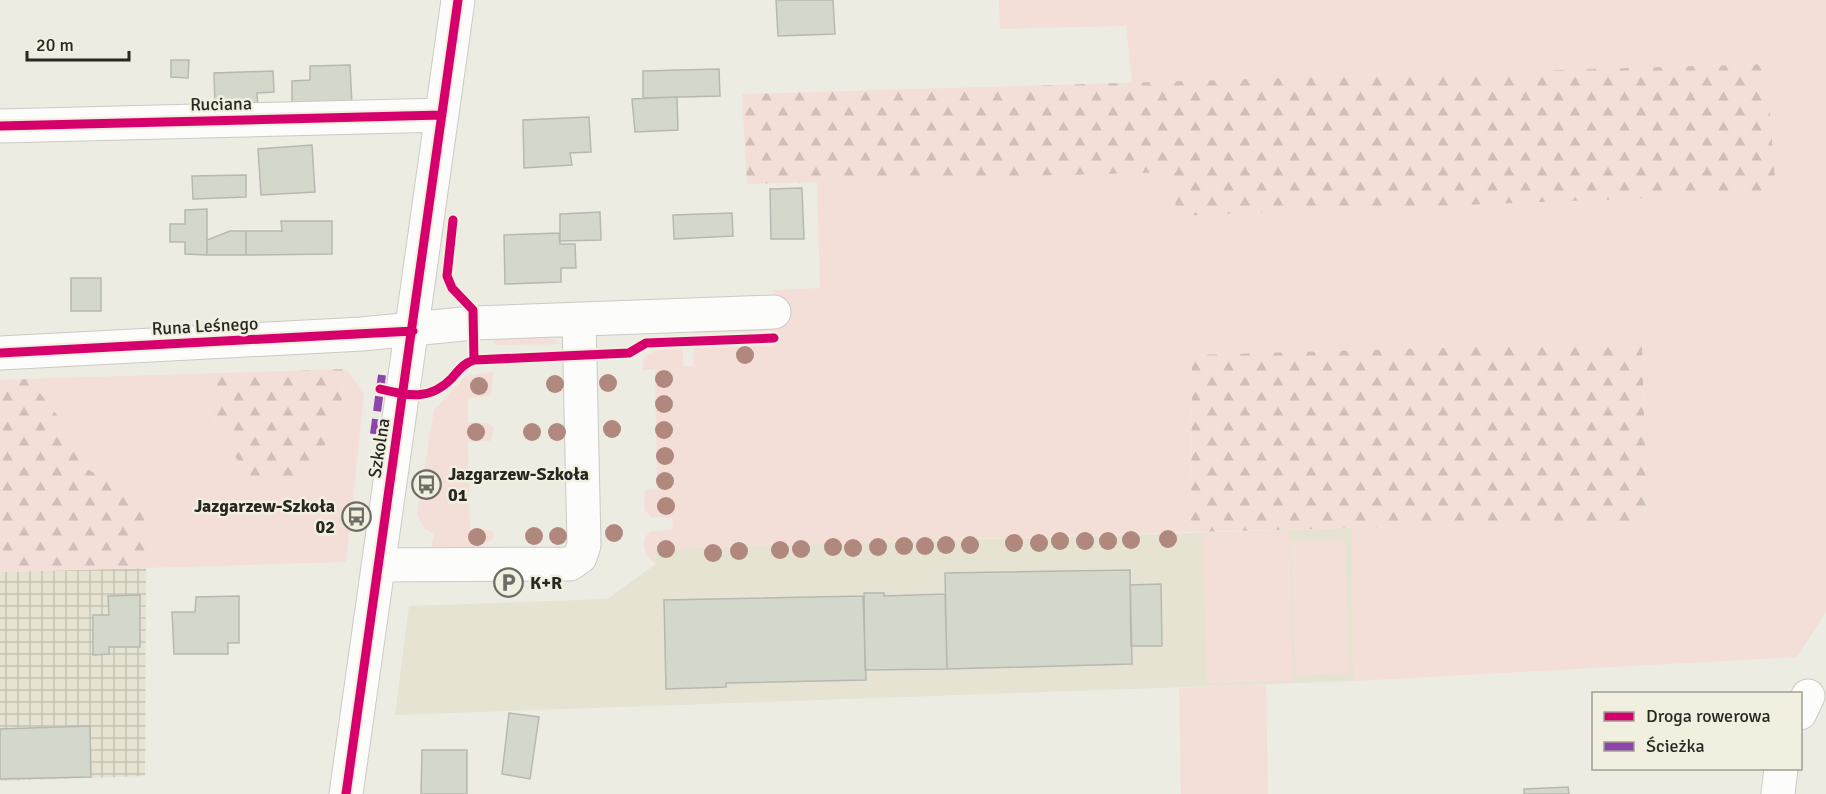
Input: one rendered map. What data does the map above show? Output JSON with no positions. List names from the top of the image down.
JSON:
{
  "streets": {
    "street": ["Ruciana", "Runa Leśnego", "Szkolna"]
  },
  "crossings": [
    ["Ruciana", "Szkolna"],
    ["Runa Leśnego", "Szkolna"]
  ],
  "places": {
    "bus stop": ["Jazgarzew-Szkoła 01", "Jazgarzew-Szkoła 02"],
    "parking": ["K+R"]
  },
  "legend": ["Droga rowerowa", "Ścieżka"],
  "scale_bar": "20 m"
}
